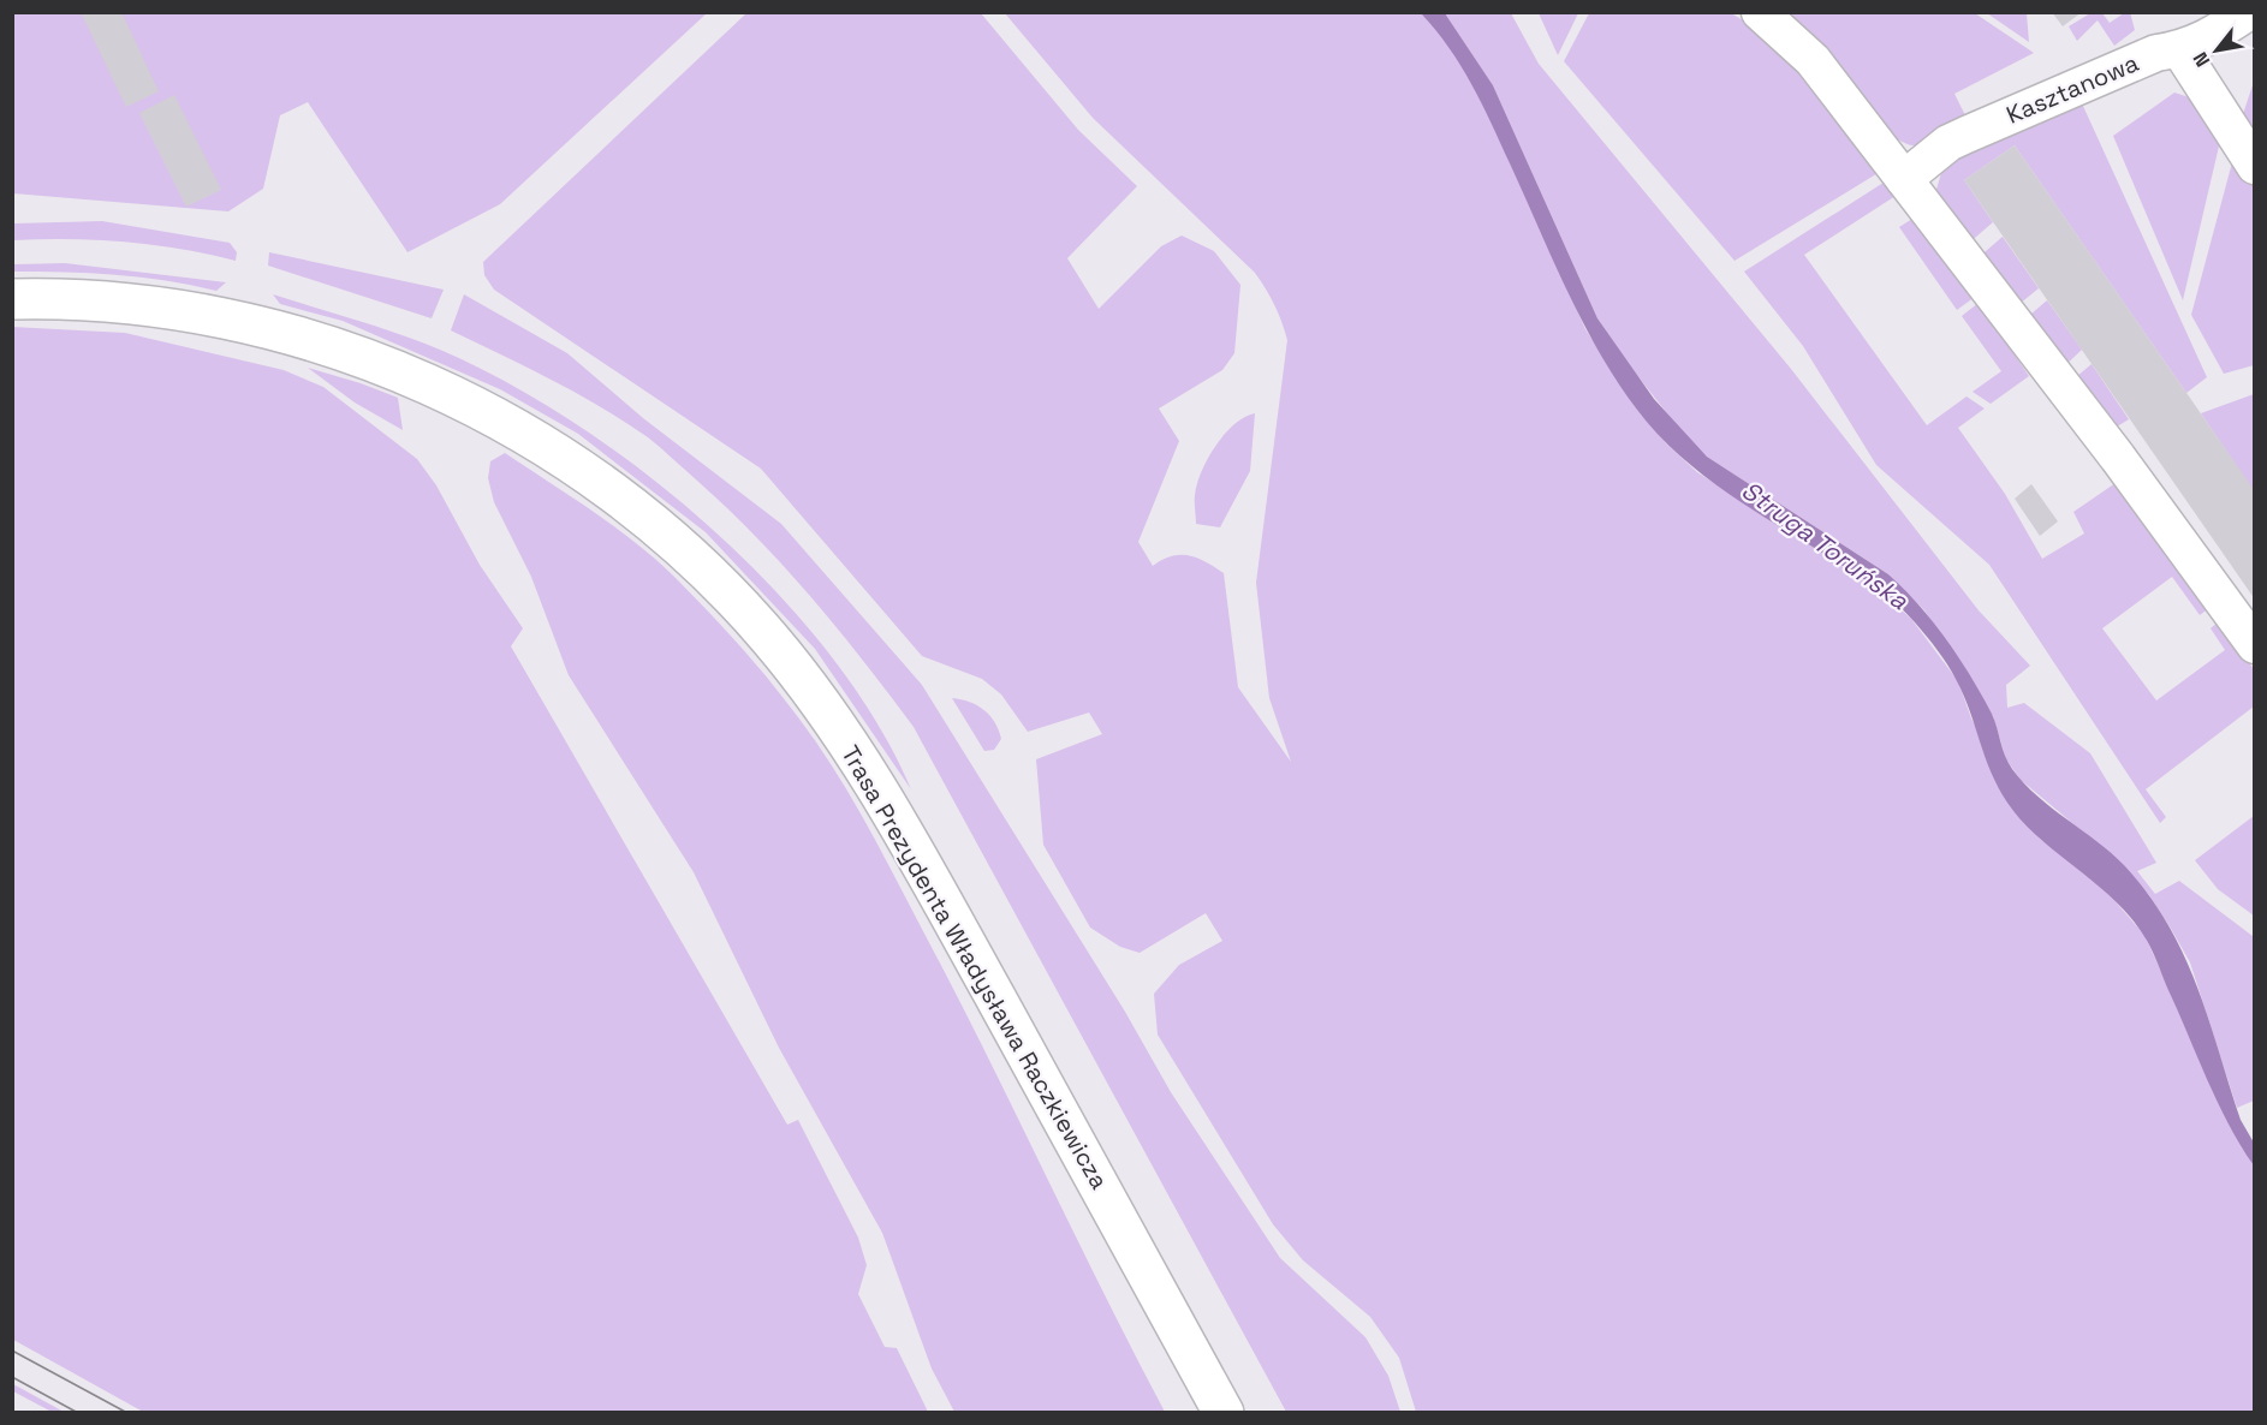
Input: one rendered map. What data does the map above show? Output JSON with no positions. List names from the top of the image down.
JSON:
{
  "streets": {
    "main road": ["Trasa Prezydenta Władysława Raczkiewicza"],
    "street": ["Kasztanowa"]
  },
  "water": ["Struga Toruńska"],
  "north": "bottom left"
}
